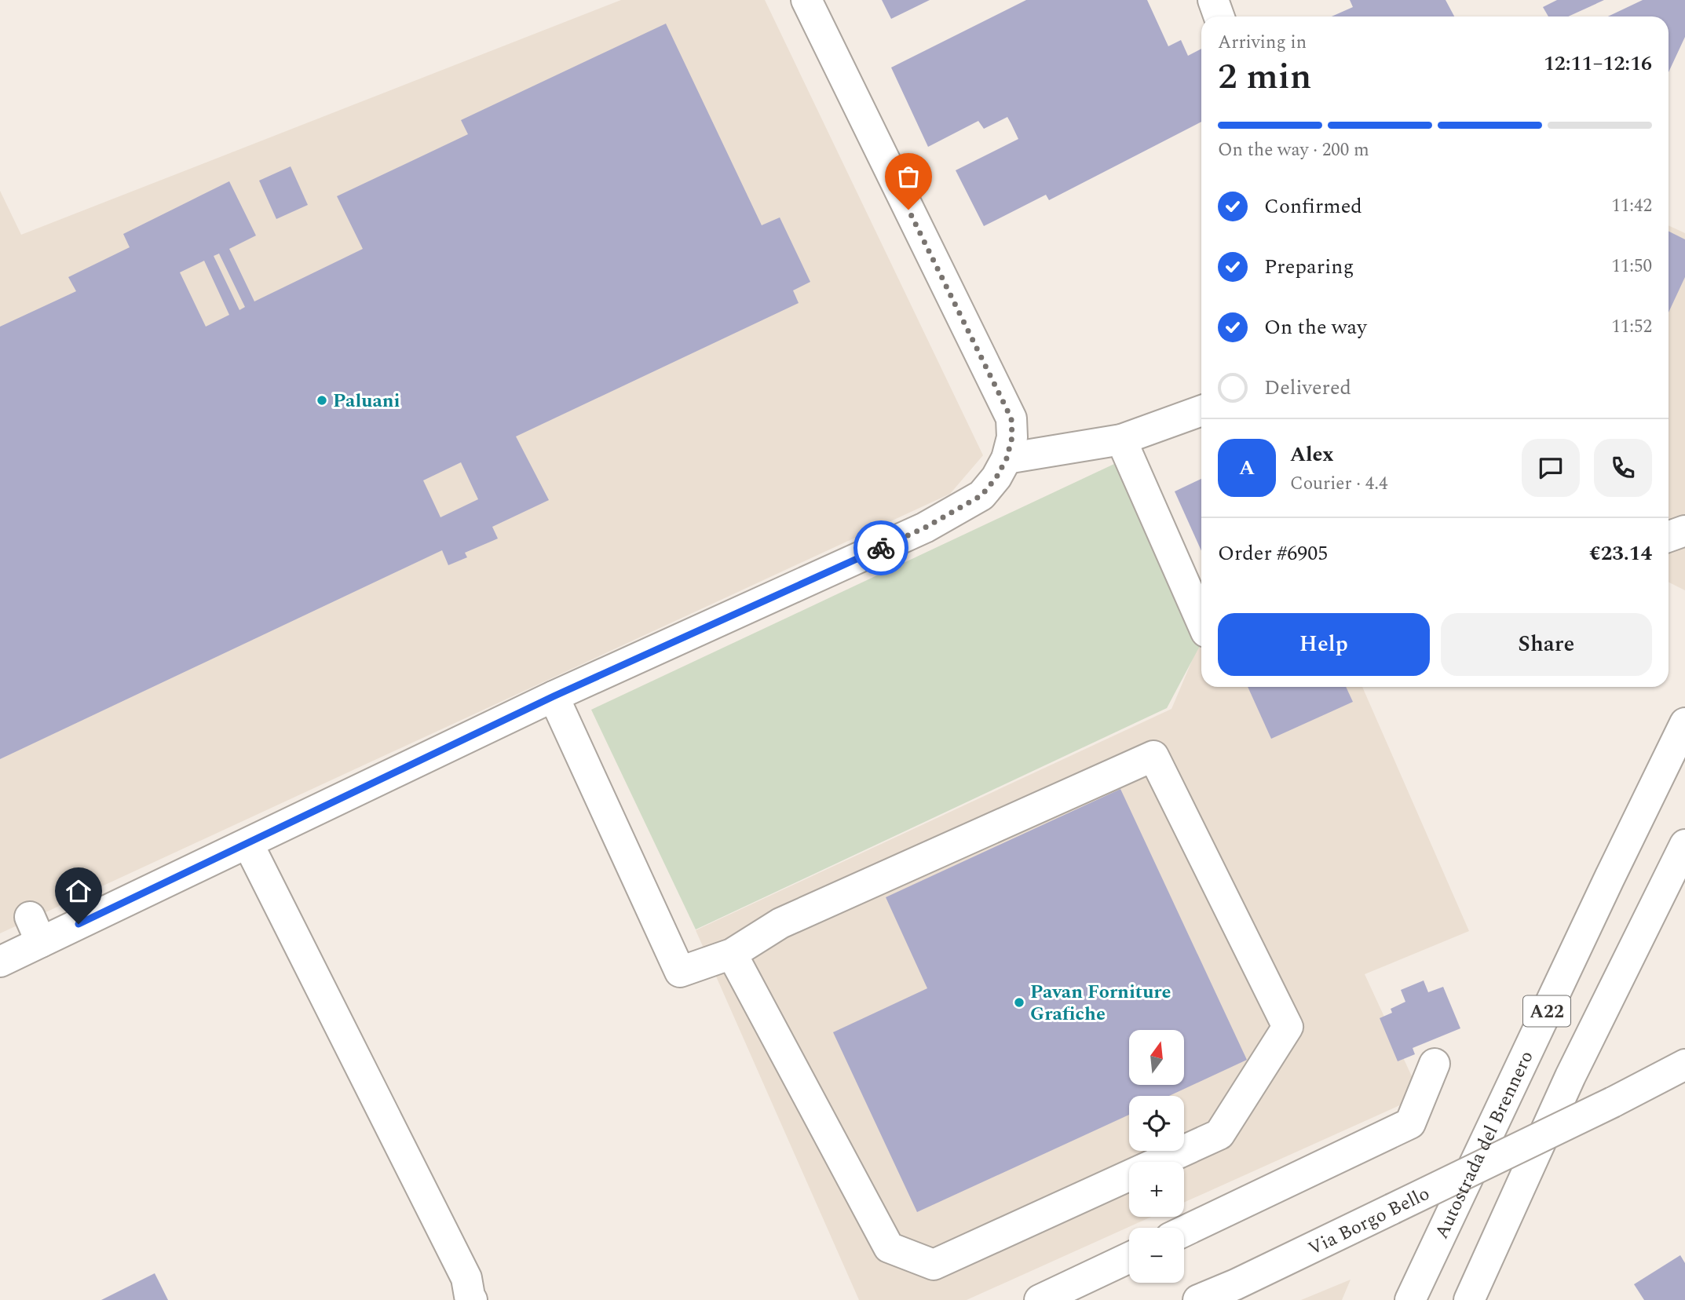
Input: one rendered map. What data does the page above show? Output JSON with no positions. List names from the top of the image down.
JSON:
{
  "streets": {
    "main road": ["A22", "Autostrada del Brennero", "Via Borgo Bello"]
  },
  "places": ["Paluani", "Pavan Forniture Grafiche"],
  "north": "top",
  "page": {
    "heading": ["2 min", "Arriving in", "12:11–12:16"],
    "panel": [
      "Alex",
      "Courier · 4.4",
      "Order #6905",
      "€23.14"
    ],
    "bar": "On the way · 200 m",
    "list": [
      ["Confirmed", "11:42"],
      ["Preparing", "11:50"],
      ["On the way", "11:52"],
      "Delivered"
    ],
    "round": "A",
    "buttons": ["Help", "Share"],
    "map_buttons": ["+", "−"]
  }
}
